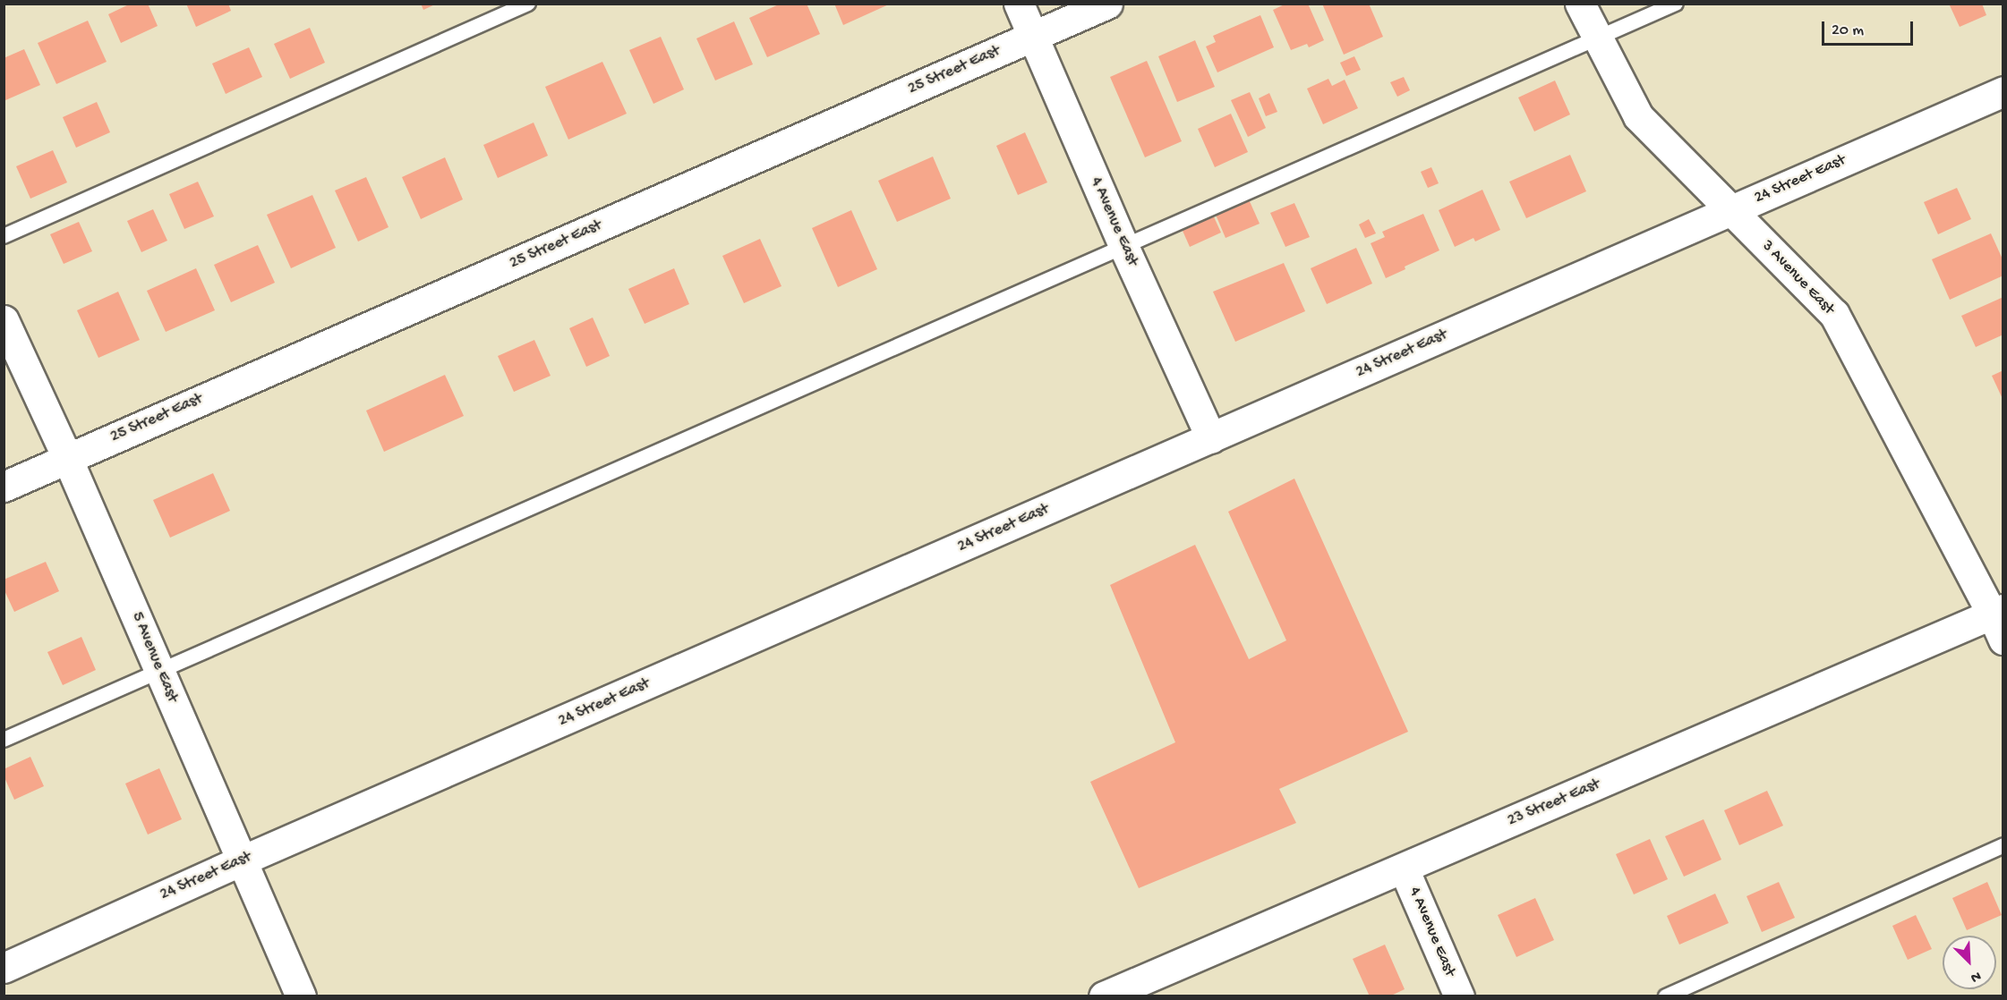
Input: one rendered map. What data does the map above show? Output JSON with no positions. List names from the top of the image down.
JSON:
{
  "streets": {
    "street": [
      "25 Street East",
      "24 Street East",
      "4 Avenue East",
      "3 Avenue East",
      "5 Avenue East",
      "23 Street East"
    ]
  },
  "crossings": [
    ["25 Street East", "4 Avenue East"],
    ["25 Street East", "5 Avenue East"],
    ["24 Street East", "4 Avenue East"],
    ["24 Street East", "3 Avenue East"],
    ["24 Street East", "5 Avenue East"],
    ["4 Avenue East", "23 Street East"],
    ["3 Avenue East", "23 Street East"]
  ],
  "scale_bar": "20 m",
  "north": "bottom right"
}
